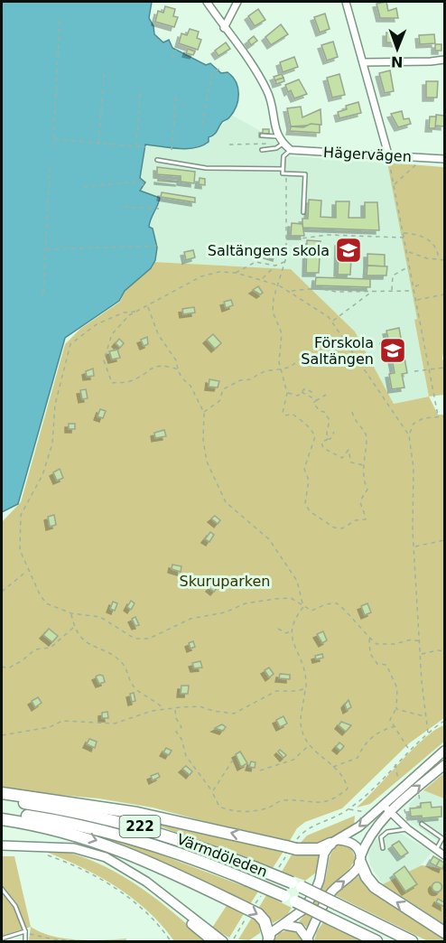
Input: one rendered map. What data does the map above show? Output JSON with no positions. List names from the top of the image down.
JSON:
{
  "streets": {
    "highway": ["222", "Värmdöleden"],
    "street": ["Hägervägen"]
  },
  "crossings": [
    ["222", "Värmdöleden"]
  ],
  "parks": ["Skuruparken"],
  "places": {
    "school or university": ["Saltängens skola", "Förskola Saltängen"]
  },
  "north": "bottom"
}
